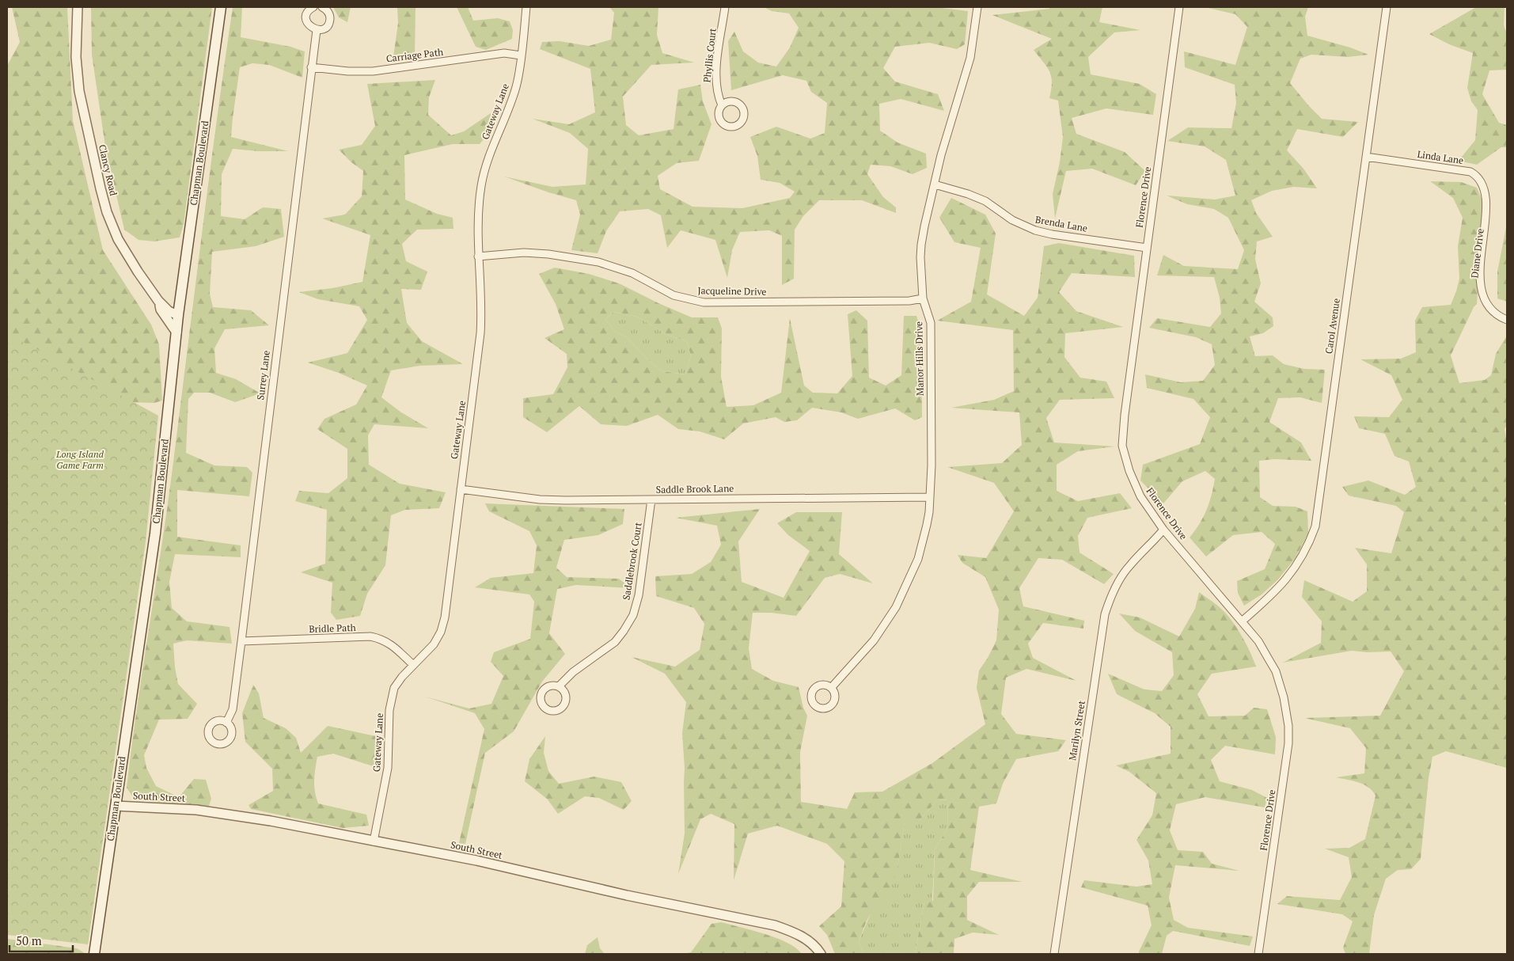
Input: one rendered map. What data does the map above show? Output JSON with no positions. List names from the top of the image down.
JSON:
{
  "streets": {
    "main road": ["Chapman Boulevard"],
    "street": [
      "Carriage Path",
      "Phyllis Court",
      "Gateway Lane",
      "Linda Lane",
      "Clancy Road",
      "Florence Drive",
      "Brenda Lane",
      "Diane Drive",
      "Jacqueline Drive",
      "Carol Avenue",
      "Manor Hills Drive",
      "Surrey Lane",
      "Saddle Brook Lane",
      "Saddlebrook Court",
      "Bridle Path",
      "Marilyn Street",
      "South Street"
    ]
  },
  "crossings": [
    ["Carriage Path", "Gateway Lane"],
    ["Carriage Path", "Surrey Lane"],
    ["Gateway Lane", "Jacqueline Drive"],
    ["Gateway Lane", "Saddle Brook Lane"],
    ["Gateway Lane", "Bridle Path"],
    ["Gateway Lane", "South Street"],
    ["Linda Lane", "Diane Drive"],
    ["Linda Lane", "Carol Avenue"],
    ["Chapman Boulevard", "Clancy Road"],
    ["Chapman Boulevard", "South Street"],
    ["Florence Drive", "Brenda Lane"],
    ["Florence Drive", "Carol Avenue"],
    ["Florence Drive", "Marilyn Street"],
    ["Brenda Lane", "Manor Hills Drive"],
    ["Jacqueline Drive", "Manor Hills Drive"],
    ["Manor Hills Drive", "Saddle Brook Lane"],
    ["Surrey Lane", "Bridle Path"],
    ["Saddle Brook Lane", "Saddlebrook Court"]
  ],
  "parks": ["Long Island Game Farm"],
  "scale_bar": "50 m"
}
